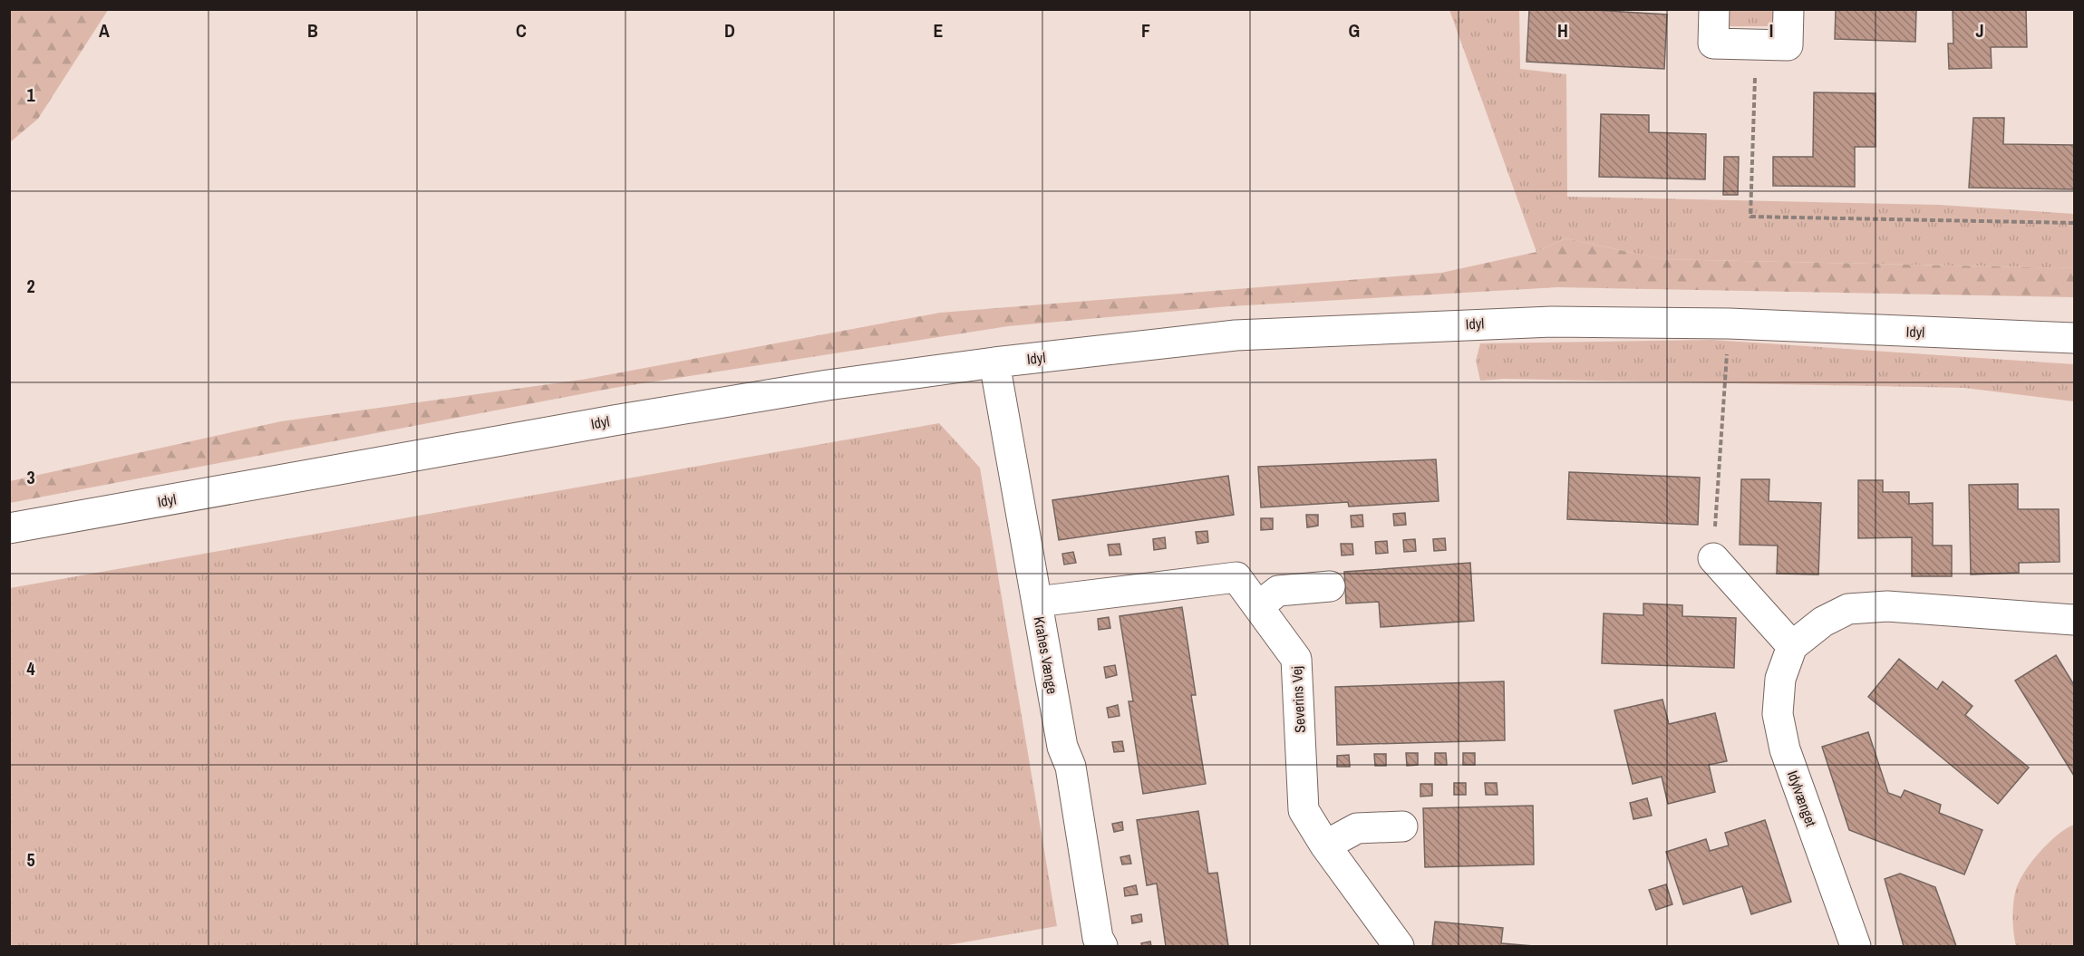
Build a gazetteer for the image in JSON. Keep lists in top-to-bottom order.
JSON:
{
  "streets": {
    "street": [
      "Idyl",
      "Krahes Vænge",
      "Severins Vej",
      "Idylvænget"
    ]
  },
  "crossings": [
    ["Idyl", "Krahes Vænge"],
    ["Krahes Vænge", "Severins Vej"]
  ],
  "grid": {
    "columns": [
      "A",
      "B",
      "C",
      "D",
      "E",
      "F",
      "G",
      "H",
      "I",
      "J"
    ],
    "rows": [
      "1",
      "2",
      "3",
      "4",
      "5"
    ]
  }
}
